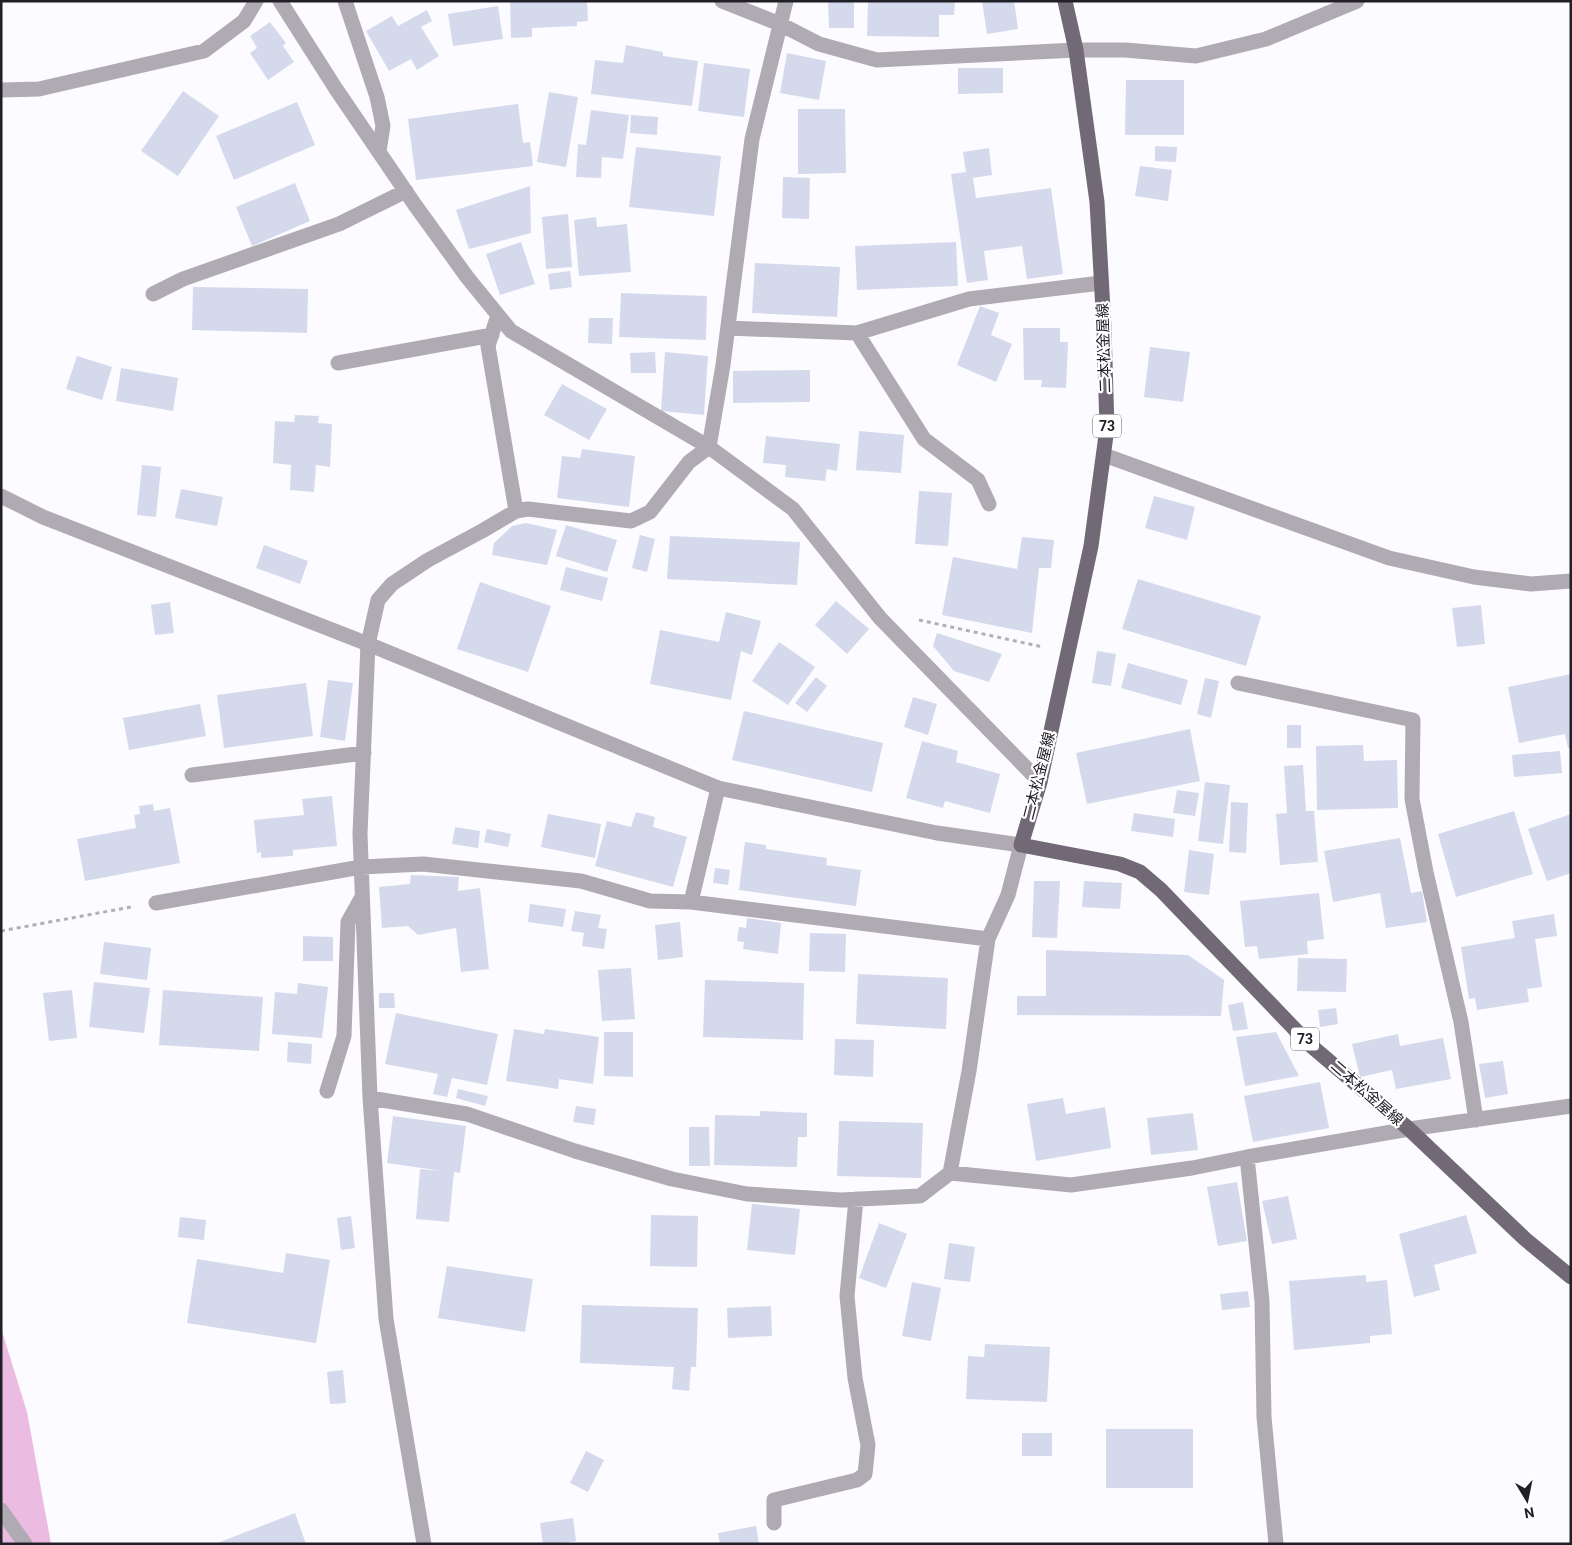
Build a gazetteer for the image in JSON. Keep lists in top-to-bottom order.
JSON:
{
  "streets": {
    "main road": ["二本松金屋線", "73"]
  },
  "north": "bottom"
}
